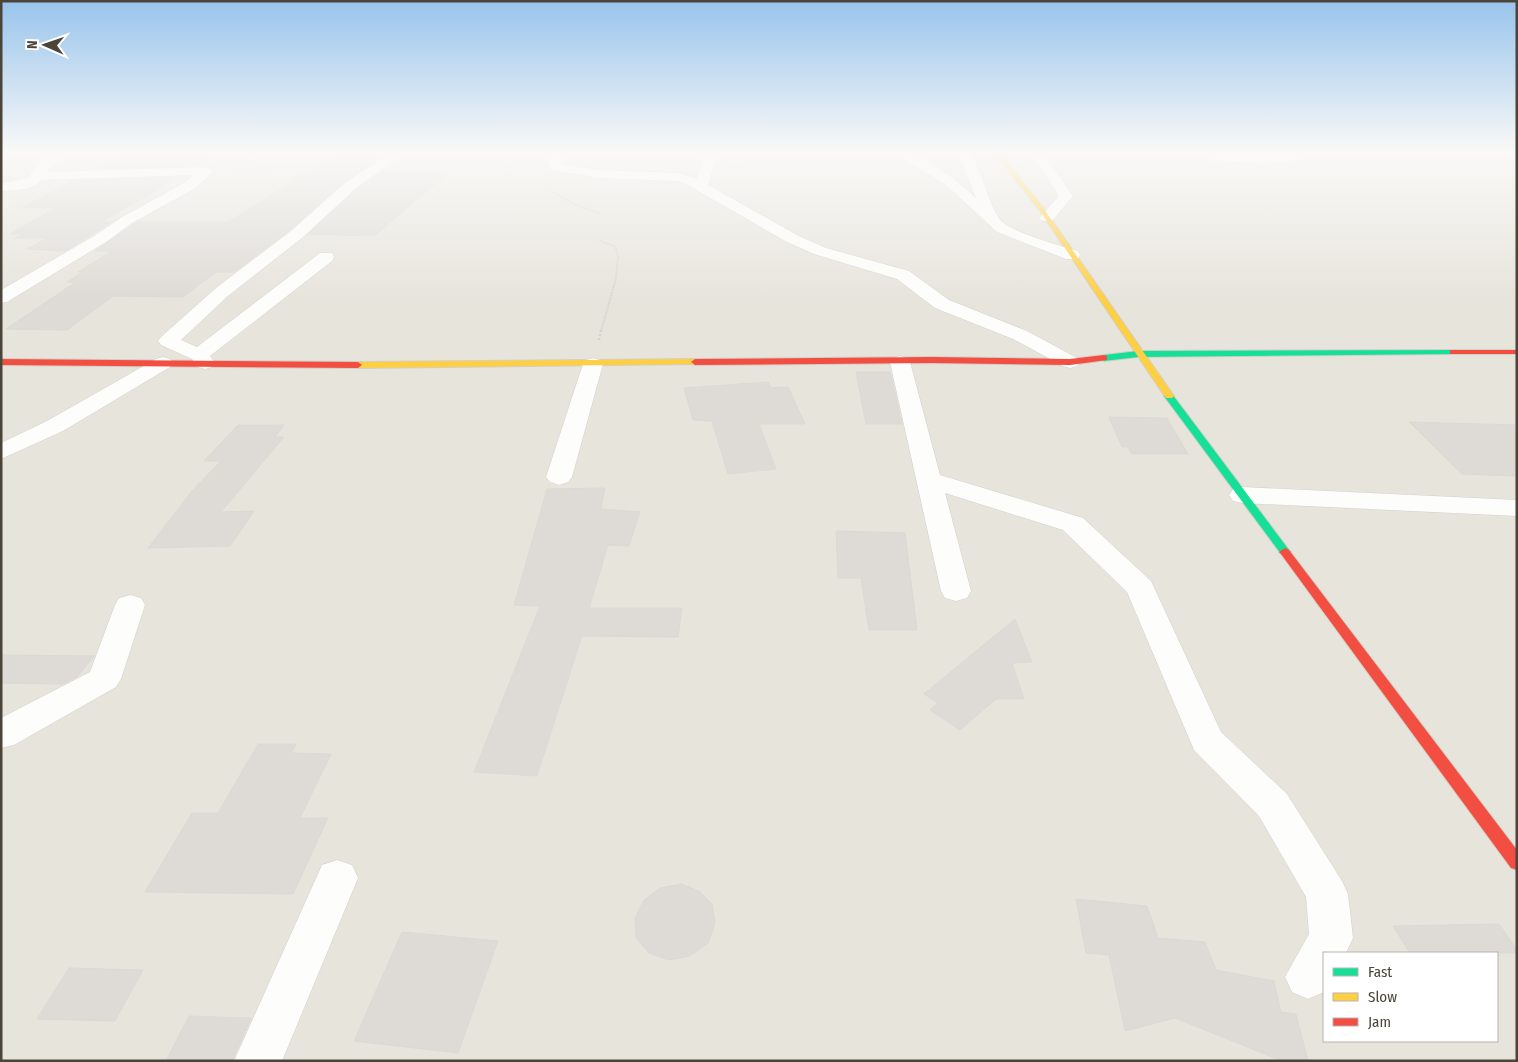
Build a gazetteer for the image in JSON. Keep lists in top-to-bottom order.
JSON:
{
  "legend": ["Fast", "Slow", "Jam"],
  "north": "left"
}
